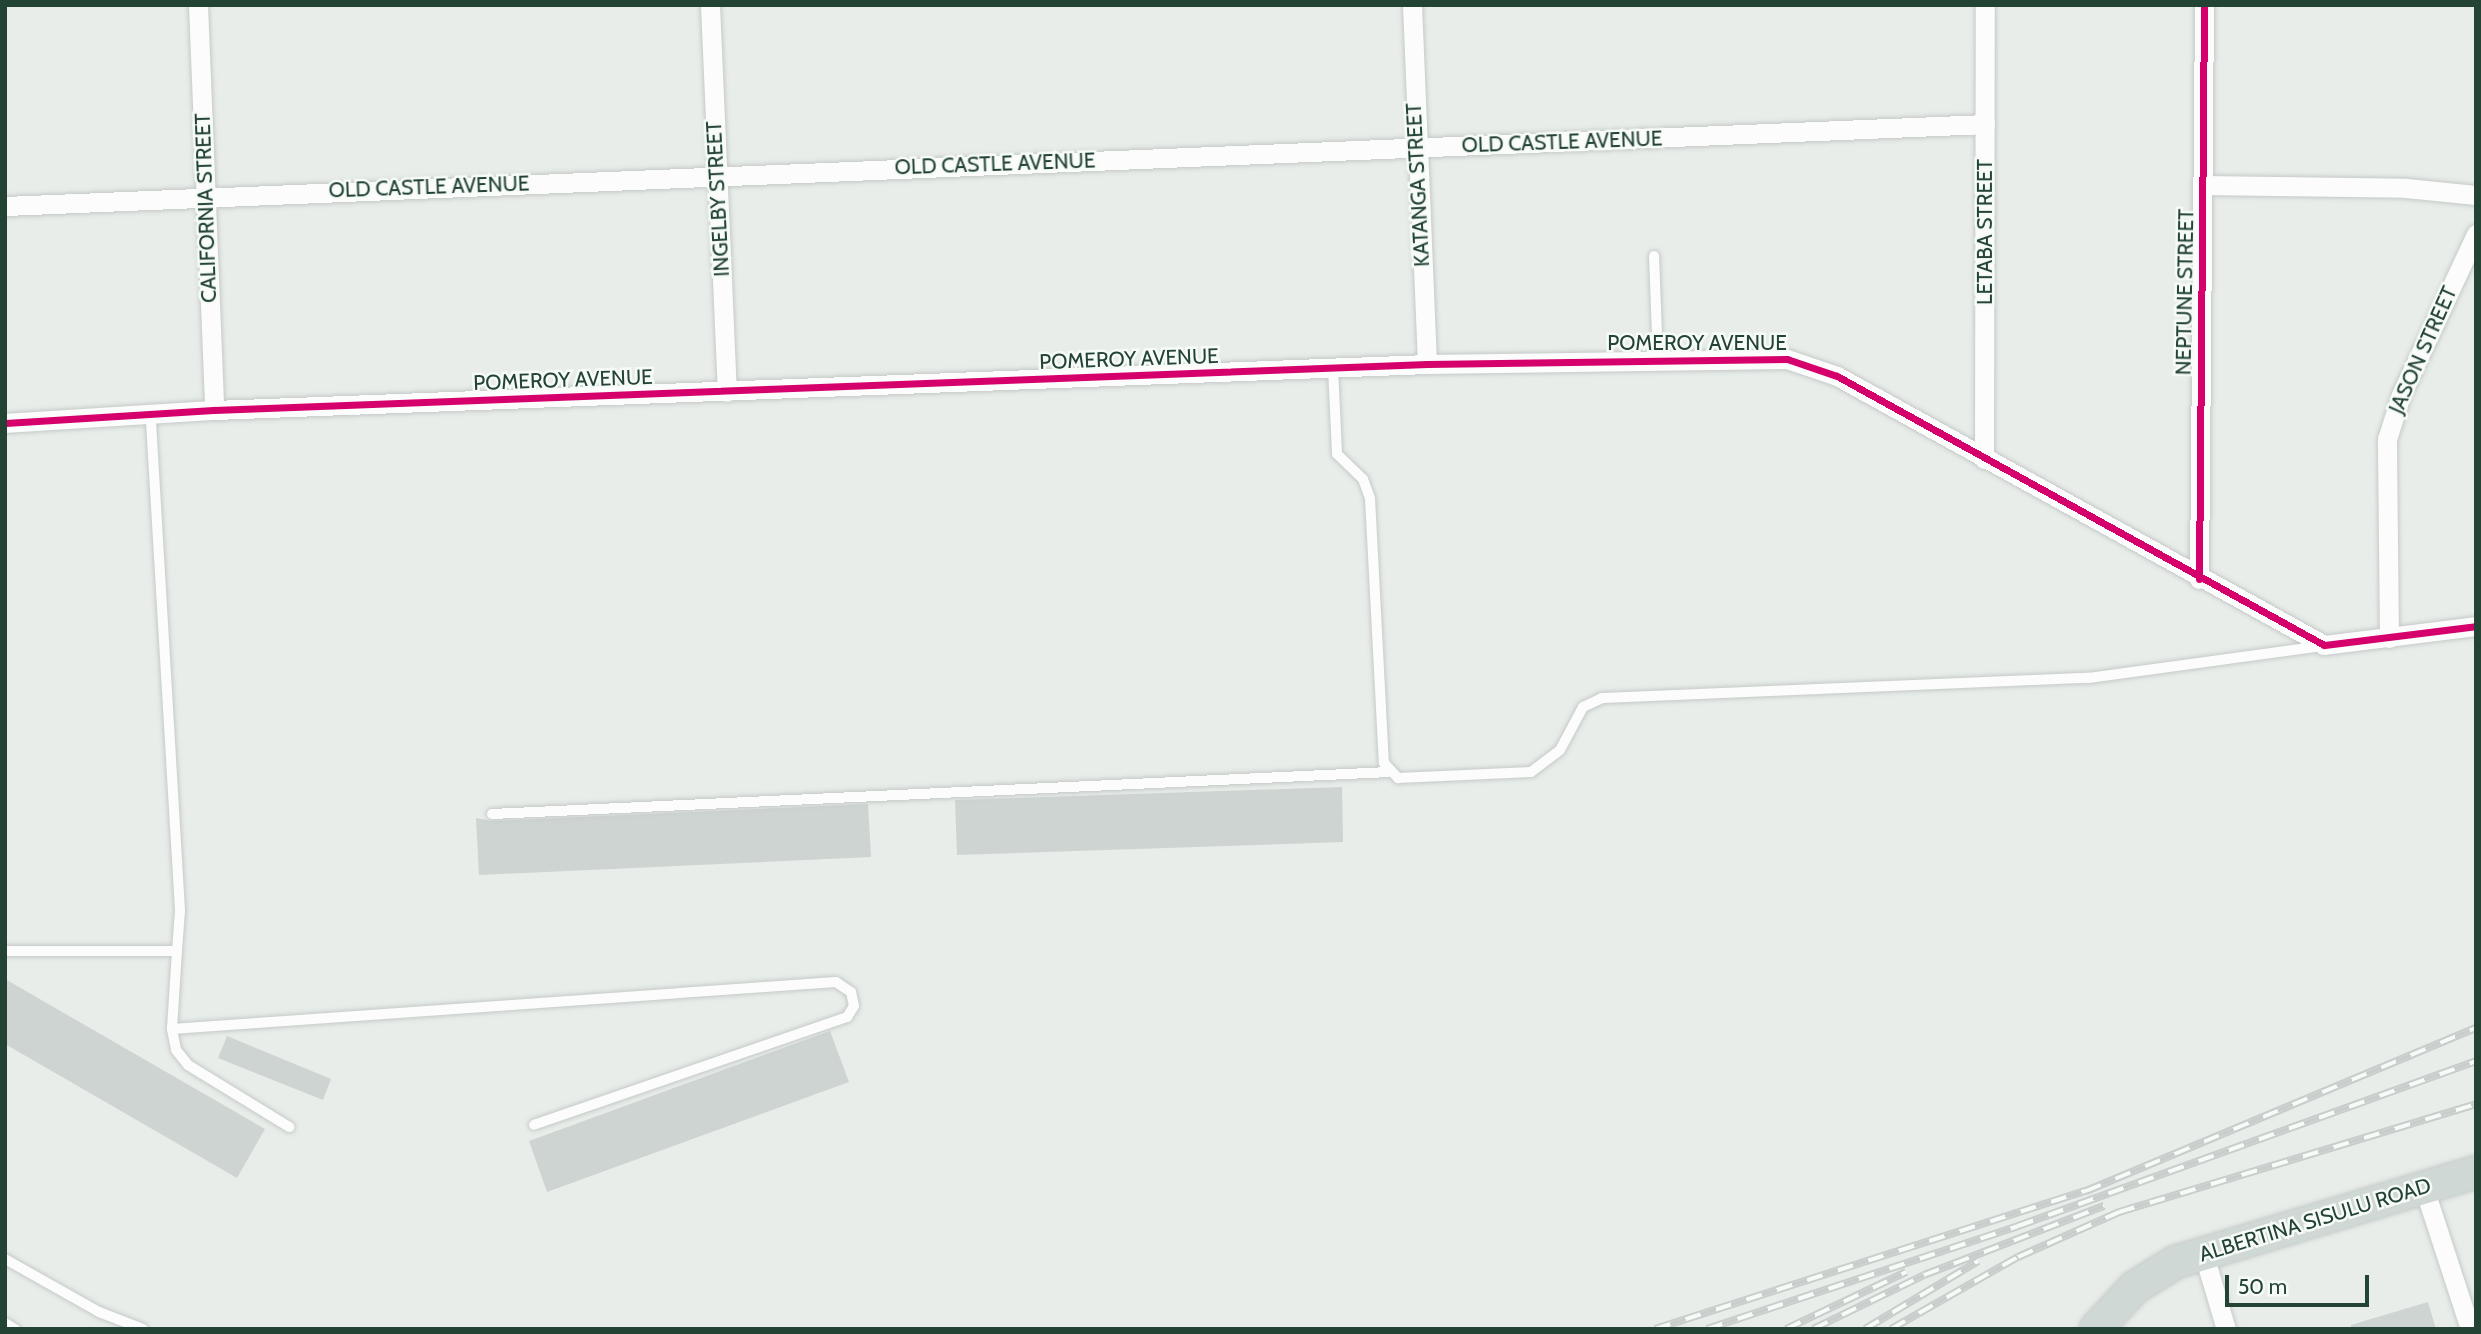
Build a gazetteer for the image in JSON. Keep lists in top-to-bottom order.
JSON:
{
  "streets": {
    "main road": ["ALBERTINA SISULU ROAD"],
    "street": [
      "OLD CASTLE AVENUE",
      "KATANGA STREET",
      "INGELBY STREET",
      "CALIFORNIA STREET",
      "LETABA STREET",
      "NEPTUNE STREET",
      "POMEROY AVENUE",
      "JASON STREET"
    ]
  },
  "crossings": [
    ["OLD CASTLE AVENUE", "KATANGA STREET"],
    ["OLD CASTLE AVENUE", "INGELBY STREET"],
    ["OLD CASTLE AVENUE", "CALIFORNIA STREET"],
    ["OLD CASTLE AVENUE", "LETABA STREET"],
    ["KATANGA STREET", "POMEROY AVENUE"],
    ["INGELBY STREET", "POMEROY AVENUE"],
    ["CALIFORNIA STREET", "POMEROY AVENUE"],
    ["LETABA STREET", "POMEROY AVENUE"],
    ["NEPTUNE STREET", "POMEROY AVENUE"]
  ],
  "scale_bar": "50 m"
}
